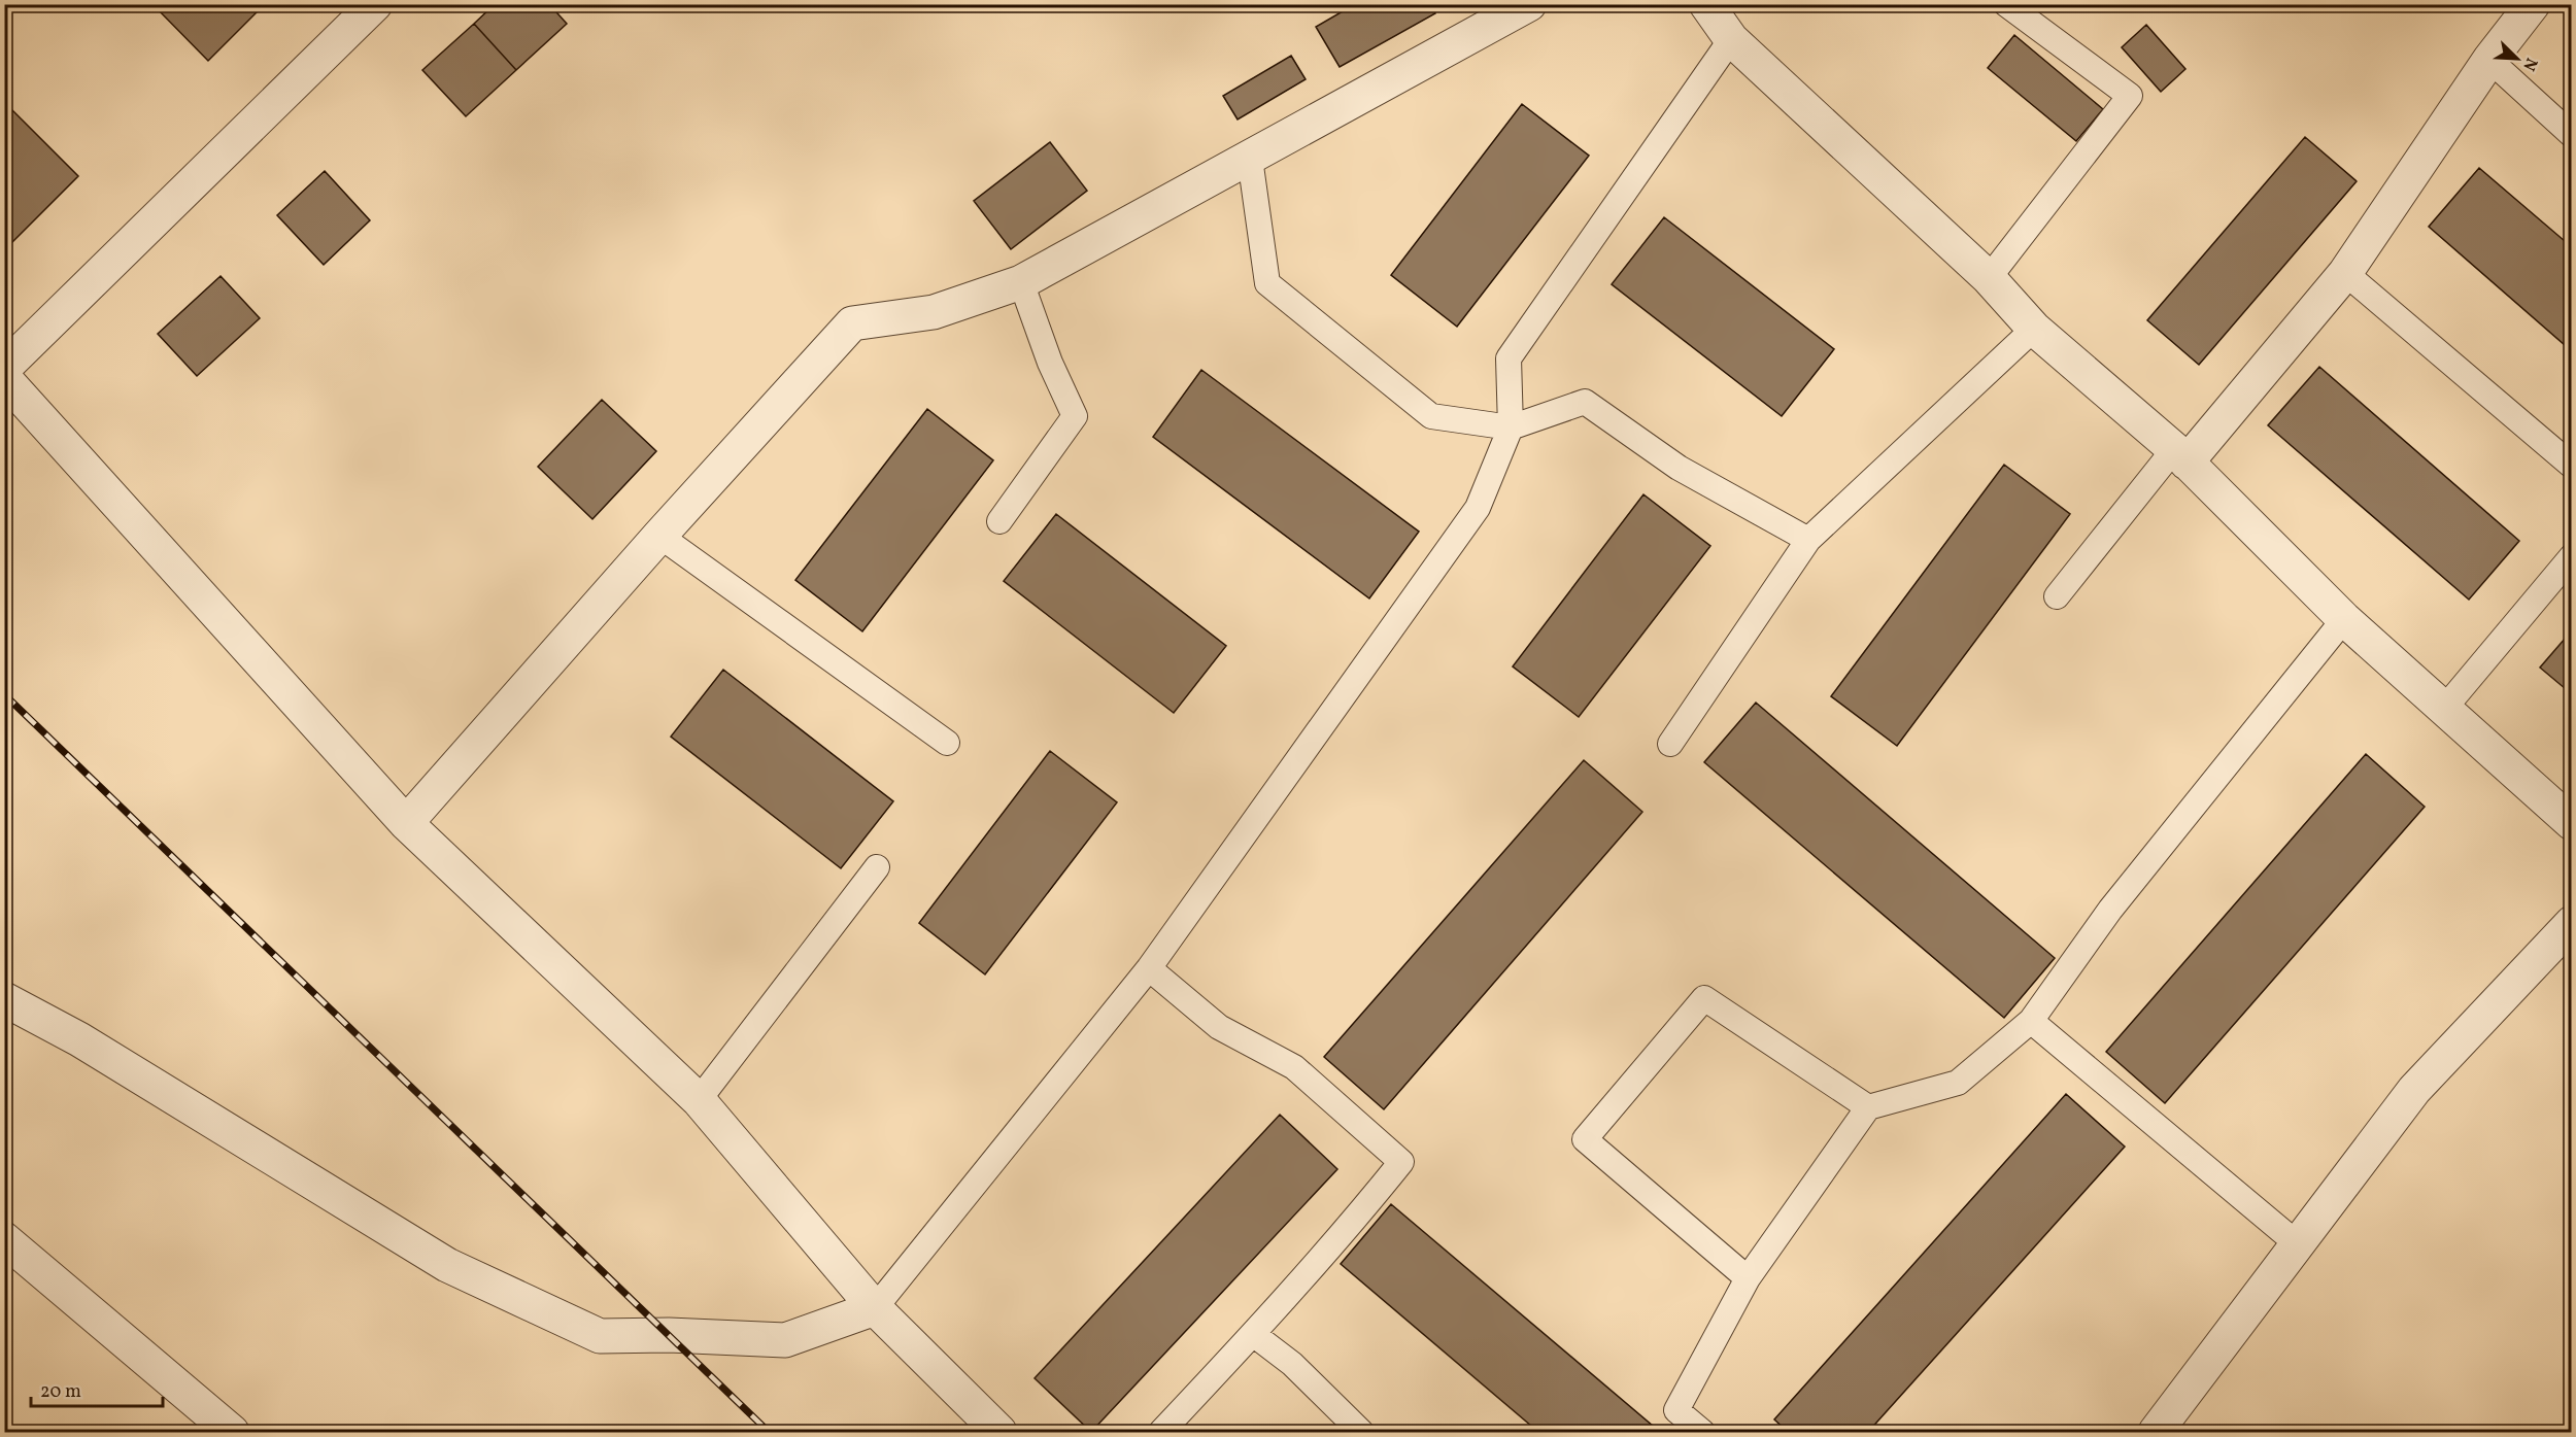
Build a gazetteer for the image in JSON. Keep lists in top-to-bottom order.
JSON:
{
  "scale_bar": "20 m",
  "north": "bottom right"
}
